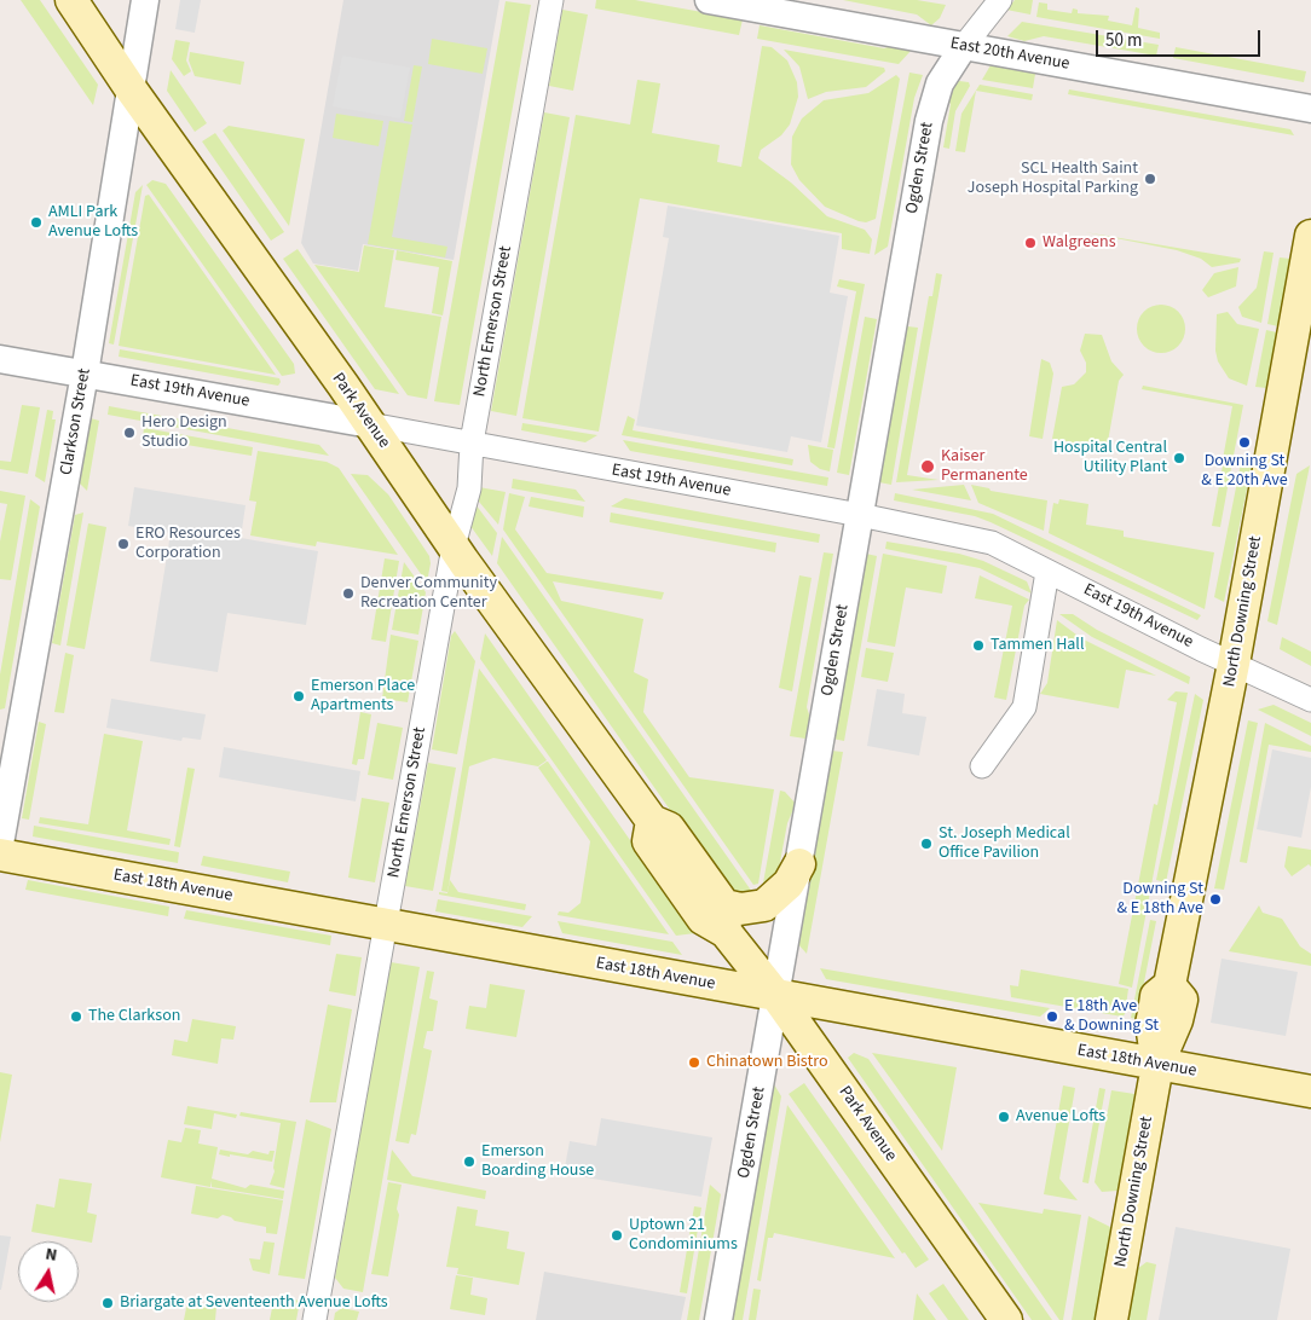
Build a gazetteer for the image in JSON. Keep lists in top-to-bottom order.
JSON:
{
  "streets": {
    "main road": ["Park Avenue", "North Downing Street", "East 18th Avenue"],
    "street": [
      "East 20th Avenue",
      "Ogden Street",
      "North Emerson Street",
      "East 19th Avenue",
      "Clarkson Street"
    ]
  },
  "crossings": [
    ["East 20th Avenue", "Ogden Street"],
    ["Ogden Street", "East 19th Avenue"],
    ["Ogden Street", "Park Avenue"],
    ["Ogden Street", "East 18th Avenue"],
    ["North Emerson Street", "East 19th Avenue"],
    ["North Emerson Street", "Park Avenue"],
    ["North Emerson Street", "East 18th Avenue"],
    ["East 19th Avenue", "Park Avenue"],
    ["East 19th Avenue", "Clarkson Street"],
    ["East 19th Avenue", "North Downing Street"],
    ["Park Avenue", "Clarkson Street"],
    ["Park Avenue", "East 18th Avenue"],
    ["North Downing Street", "East 18th Avenue"]
  ],
  "places": [
    "SCL Health Saint Joseph Hospital Parking",
    "AMLI Park Avenue Lofts",
    "Walgreens",
    "Hero Design Studio",
    "Downing St & E 20th Ave",
    "Hospital Central Utility Plant",
    "Kaiser Permanente",
    "ERO Resources Corporation",
    "Denver Community Recreation Center",
    "Tammen Hall",
    "Emerson Place Apartments",
    "St. Joseph Medical Office Pavilion",
    "Downing St & E 18th Ave",
    "The Clarkson",
    "E 18th Ave & Downing St",
    "Chinatown Bistro",
    "Avenue Lofts",
    "Emerson Boarding House",
    "Uptown 21 Condominiums",
    "Briargate at Seventeenth Avenue Lofts"
  ],
  "scale_bar": "50 m",
  "north": "top"
}
